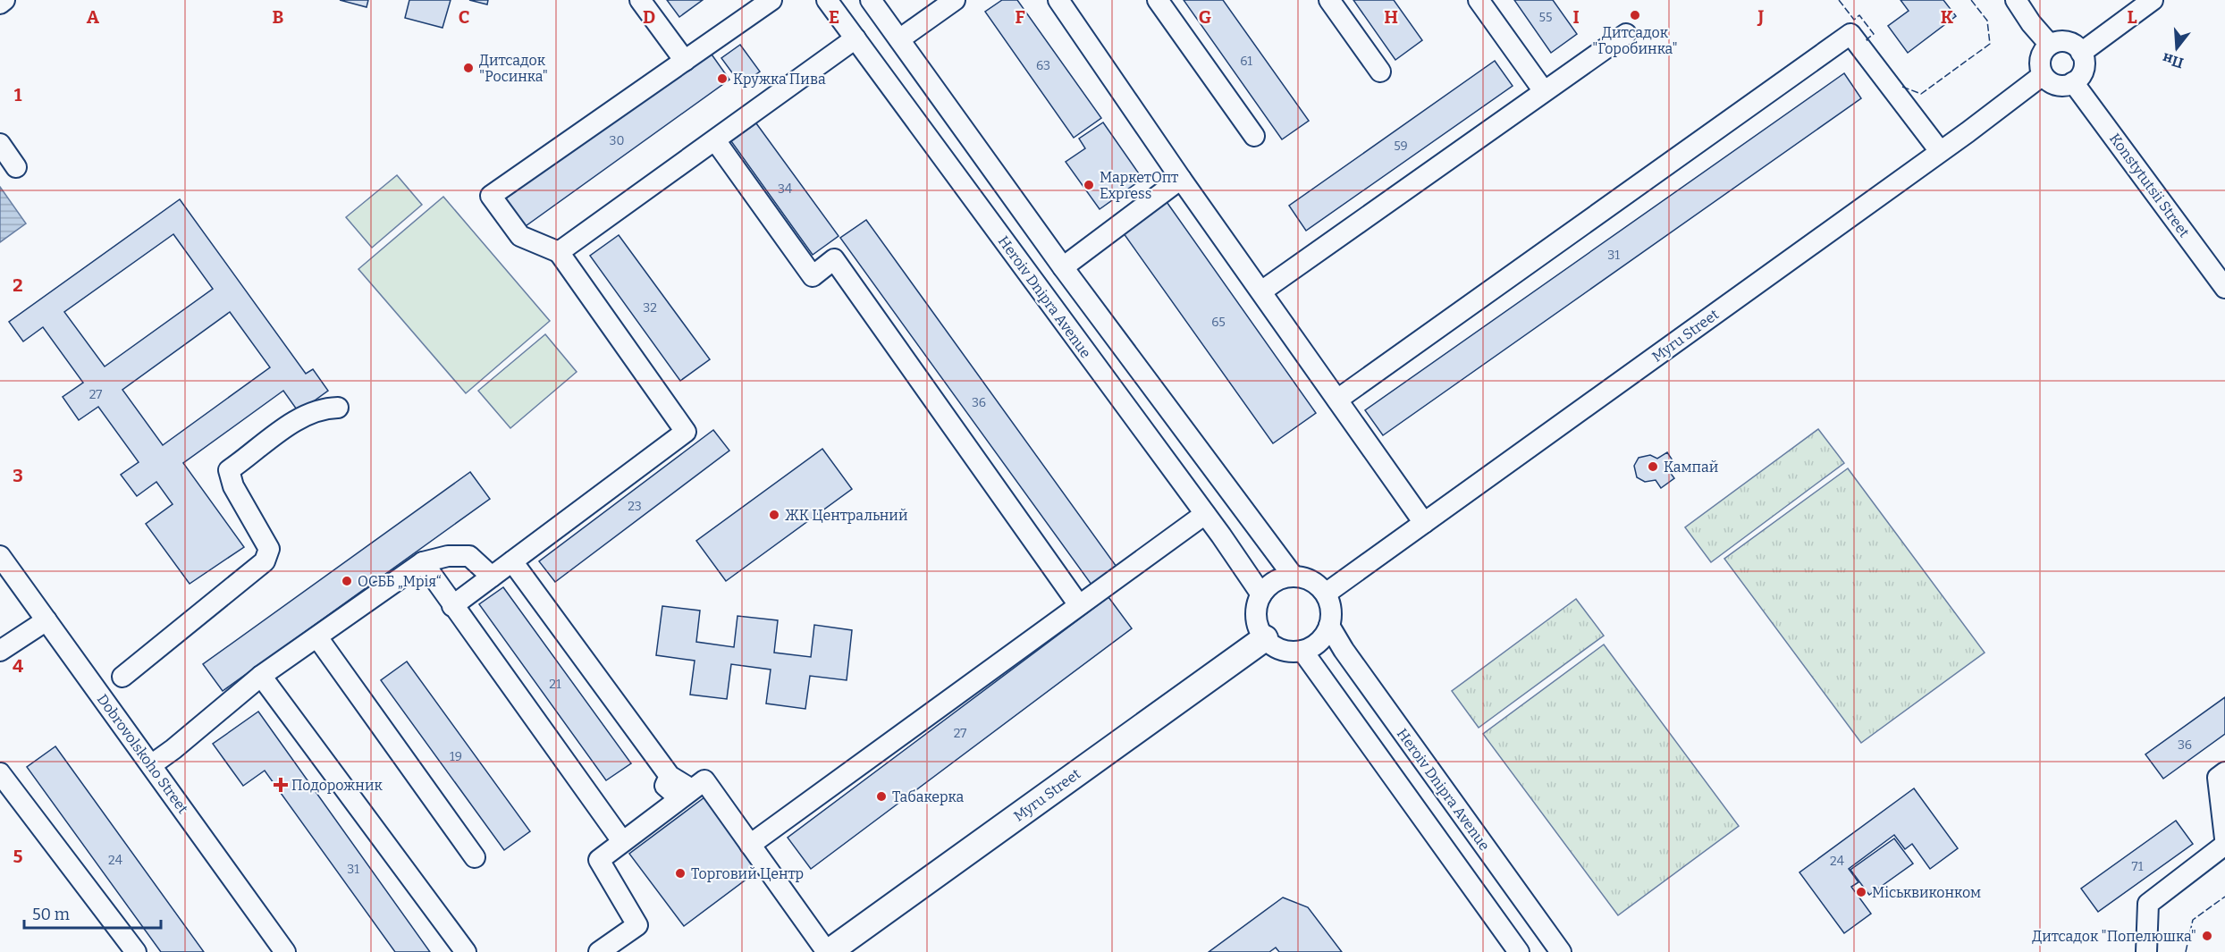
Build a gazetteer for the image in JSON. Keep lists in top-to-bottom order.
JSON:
{
  "streets": {
    "main road": ["Myru Street"],
    "street": ["Konstytutsii Street", "Heroiv Dnipra Avenue", "Dobrovolskoho Street"]
  },
  "crossings": [
    ["Konstytutsii Street", "Myru Street"],
    ["Heroiv Dnipra Avenue", "Myru Street"]
  ],
  "places": {
    "other": [
      "Дитсадок \"Горобинка\"",
      "Дитсадок \"Росинка\"",
      "Кружка Пива",
      "МаркетОпт Express",
      "Кампай",
      "ЖК Центральний",
      "ОСББ „Мрія“",
      "Табакерка",
      "Торговий Центр",
      "Міськвиконком",
      "Дитсадок \"Попелюшка\""
    ],
    "health": ["Подорожник"]
  },
  "house_numbers": [
    "55",
    "61",
    "63",
    "30",
    "59",
    "34",
    "31",
    "32",
    "65",
    "27",
    "36",
    "23",
    "21",
    "27",
    "36",
    "19",
    "24",
    "24",
    "71",
    "31"
  ],
  "scale_bar": "50 m",
  "north": "bottom",
  "grid": {
    "columns": [
      "A",
      "B",
      "C",
      "D",
      "E",
      "F",
      "G",
      "H",
      "I",
      "J",
      "K",
      "L"
    ],
    "rows": [
      "1",
      "2",
      "3",
      "4",
      "5"
    ]
  }
}
